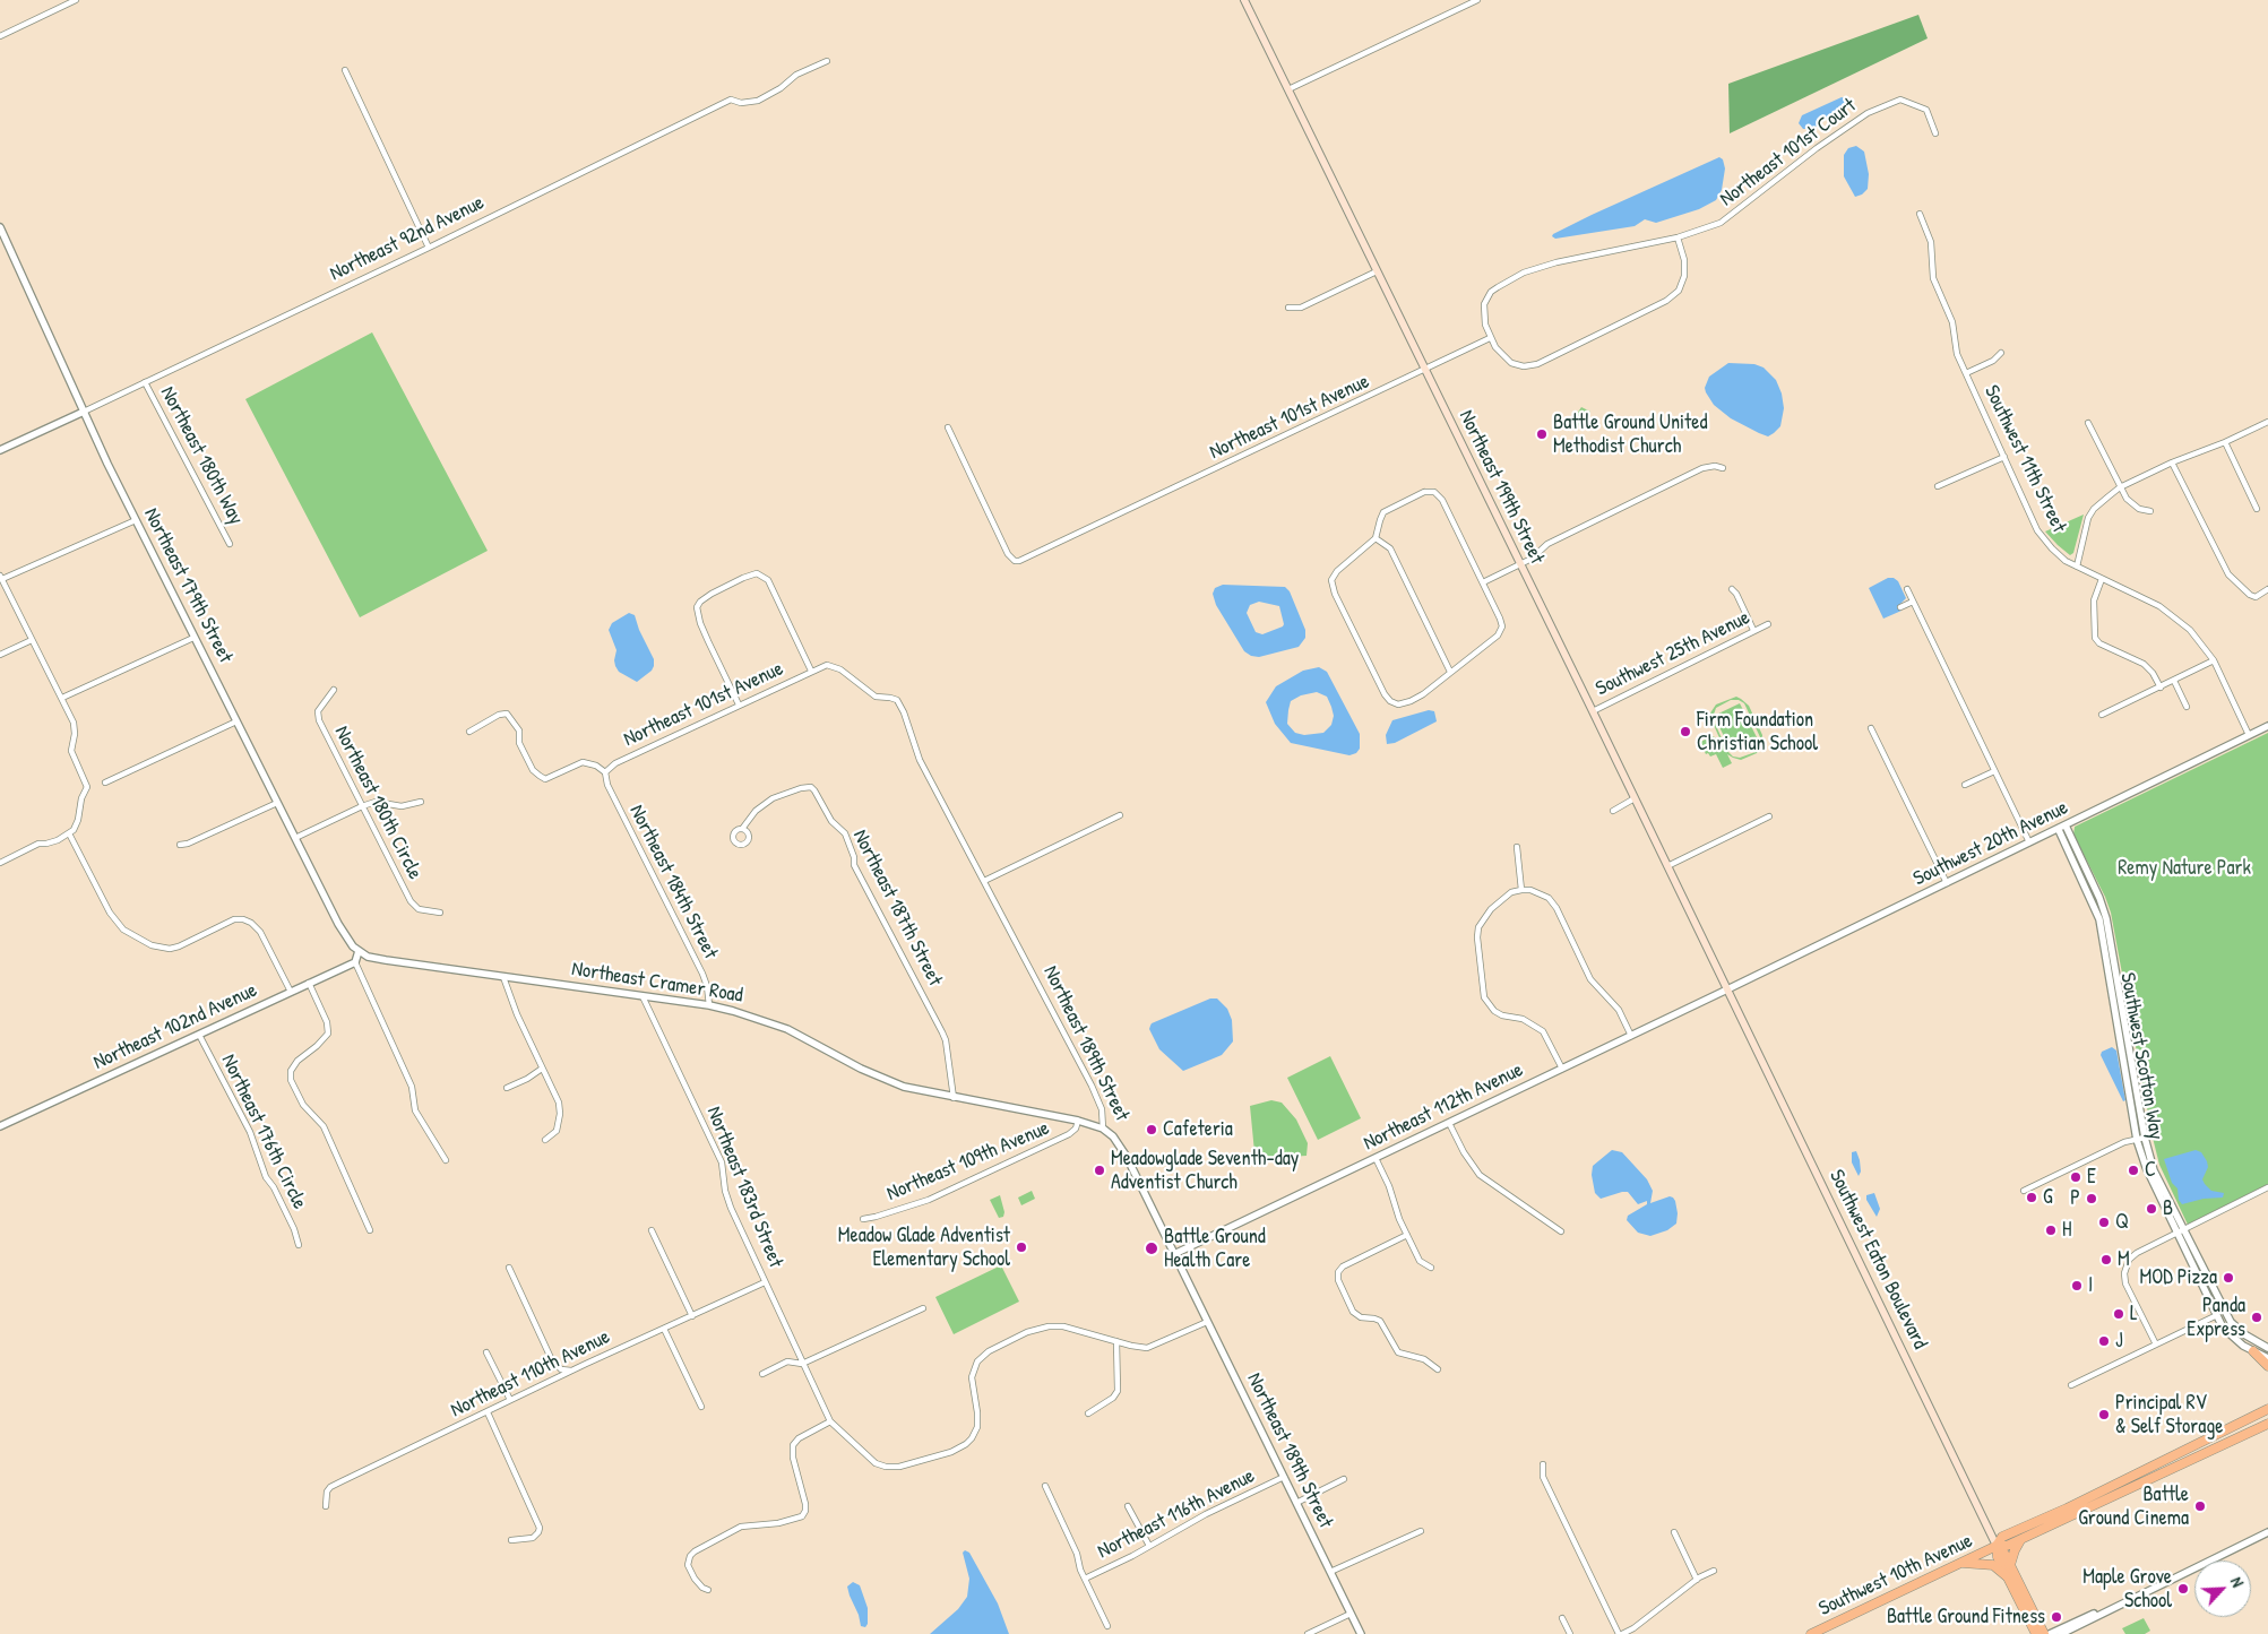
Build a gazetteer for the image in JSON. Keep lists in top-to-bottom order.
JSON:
{
  "streets": {
    "main road": ["Northeast 199th Street", "Southwest Eaton Boulevard", "Southwest 10th Avenue"],
    "street": [
      "Northeast 101st Court",
      "Northeast 92nd Avenue",
      "Northeast 101st Avenue",
      "Northeast 180th Way",
      "Southwest 11th Street",
      "Northeast 179th Street",
      "Southwest 25th Avenue",
      "Northeast 180th Circle",
      "Southwest 20th Avenue",
      "Northeast 184th Street",
      "Northeast 187th Street",
      "Northeast Cramer Road",
      "Northeast 102nd Avenue",
      "Northeast 189th Street",
      "Southwest Scotton Way",
      "Northeast 112th Avenue",
      "Northeast 176th Circle",
      "Northeast 109th Avenue",
      "Northeast 183rd Street",
      "Northeast 110th Avenue",
      "Northeast 116th Avenue"
    ]
  },
  "crossings": [
    ["Northeast 92nd Avenue", "Northeast 180th Way"],
    ["Northeast 92nd Avenue", "Northeast 179th Street"],
    ["Northeast 101st Avenue", "Northeast 199th Street"],
    ["Northeast 101st Avenue", "Northeast 184th Street"],
    ["Northeast 101st Avenue", "Northeast 189th Street"],
    ["Southwest 11th Street", "Southwest 20th Avenue"],
    ["Northeast 199th Street", "Southwest 25th Avenue"],
    ["Northeast 199th Street", "Southwest 20th Avenue"],
    ["Northeast 199th Street", "Northeast 112th Avenue"],
    ["Northeast 199th Street", "Southwest Eaton Boulevard"],
    ["Northeast 179th Street", "Northeast Cramer Road"],
    ["Southwest 20th Avenue", "Southwest Scotton Way"],
    ["Southwest 20th Avenue", "Northeast 112th Avenue"],
    ["Southwest 20th Avenue", "Southwest Eaton Boulevard"],
    ["Northeast 184th Street", "Northeast Cramer Road"],
    ["Northeast 187th Street", "Northeast Cramer Road"],
    ["Northeast Cramer Road", "Northeast 189th Street"],
    ["Northeast Cramer Road", "Northeast 109th Avenue"],
    ["Northeast Cramer Road", "Northeast 183rd Street"],
    ["Northeast 102nd Avenue", "Northeast 176th Circle"],
    ["Northeast 189th Street", "Northeast 112th Avenue"],
    ["Northeast 189th Street", "Northeast 116th Avenue"],
    ["Northeast 112th Avenue", "Southwest Eaton Boulevard"],
    ["Northeast 183rd Street", "Northeast 110th Avenue"],
    ["Southwest Eaton Boulevard", "Southwest 10th Avenue"]
  ],
  "parks": ["Remy Nature Park"],
  "places": [
    "Battle Ground United Methodist Church",
    "Firm Foundation Christian School",
    "Cafeteria",
    "Meadowglade Seventh-day Adventist Church",
    "C",
    "E",
    "G",
    "P",
    "B",
    "Q",
    "H",
    "Meadow Glade Adventist Elementary School",
    "Battle Ground Health Care",
    "M",
    "MOD Pizza",
    "I",
    "L",
    "Panda Express",
    "J",
    "Principal RV & Self Storage",
    "Battle Ground Cinema",
    "Maple Grove School",
    "Battle Ground Fitness"
  ],
  "north": "top right"
}
